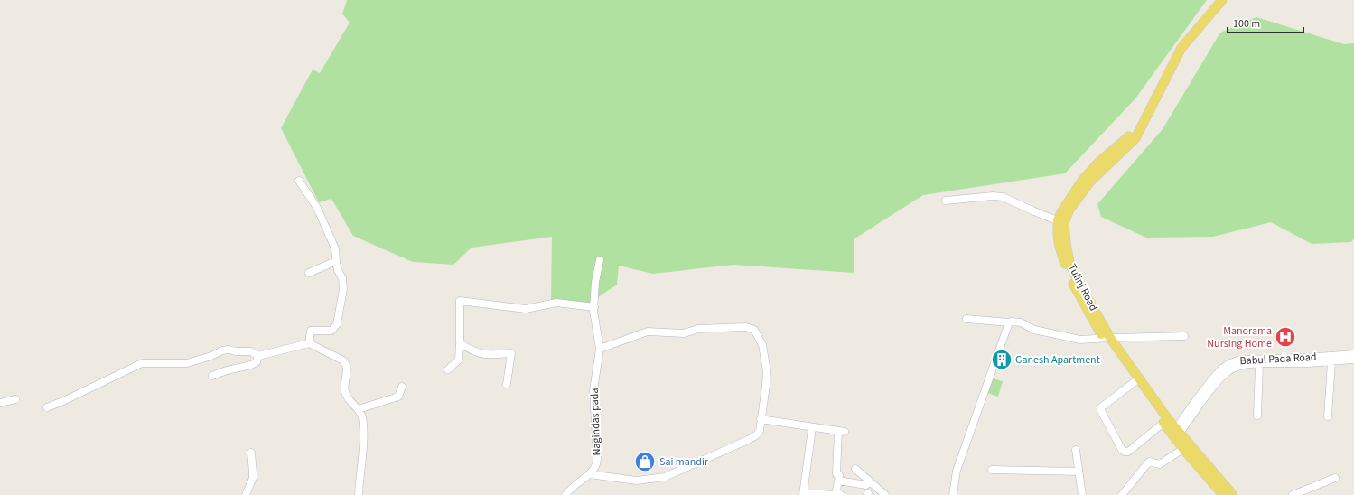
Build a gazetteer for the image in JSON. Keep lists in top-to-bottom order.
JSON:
{
  "streets": {
    "main road": ["Tulinj Road"],
    "street": ["Babul Pada Road", "Nagindas pada"]
  },
  "crossings": [
    ["Tulinj Road", "Babul Pada Road"]
  ],
  "places": {
    "hospital": ["Manorama Nursing Home"],
    "building": ["Ganesh Apartment"],
    "shop": ["Sai mandir"]
  },
  "scale_bar": "100 m"
}
